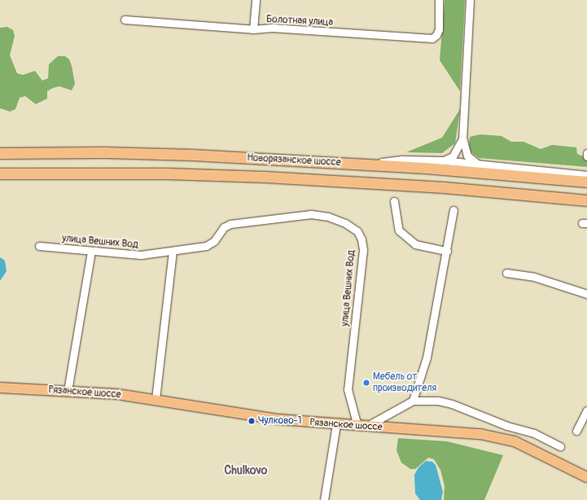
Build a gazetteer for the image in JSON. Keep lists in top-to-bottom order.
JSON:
{
  "streets": {
    "highway": ["Новорязанское шоссе"],
    "main road": ["Рязанское шоссе"],
    "street": ["Болотная улица", "улица Вешних Вод"]
  },
  "crossings": [
    ["улица Вешних Вод", "Рязанское шоссе"]
  ],
  "districts": ["Chulkovo"],
  "places": ["Мебель от производителя", "Чулково-1"]
}
